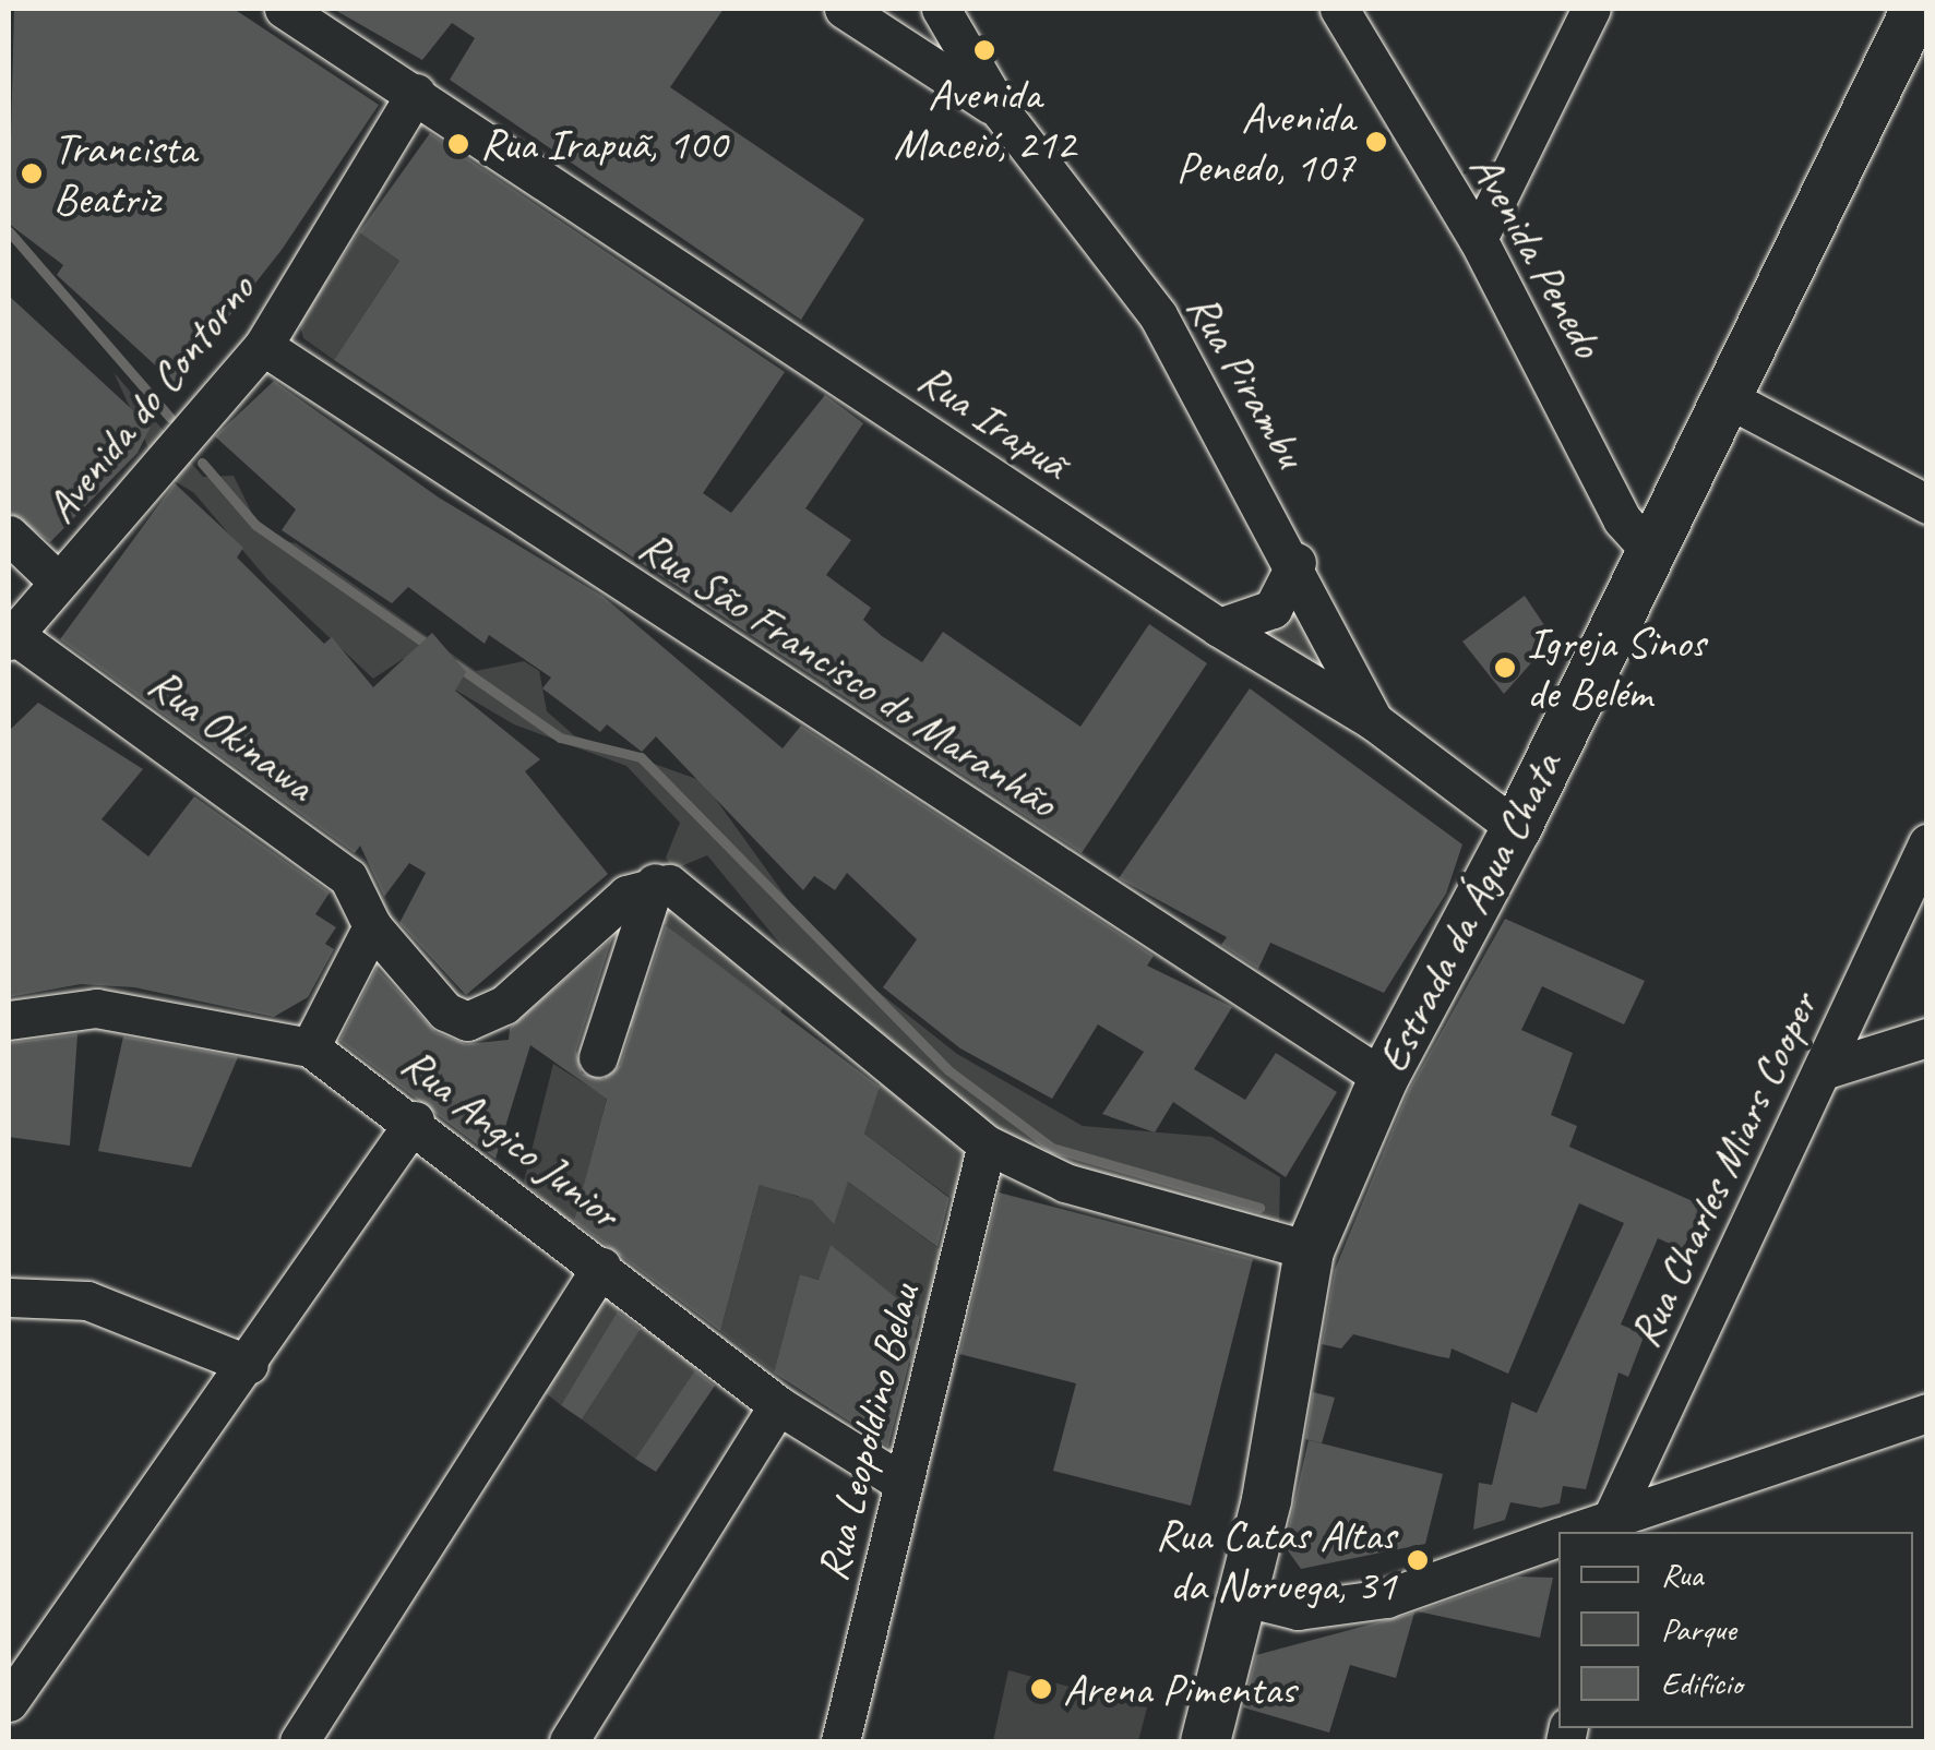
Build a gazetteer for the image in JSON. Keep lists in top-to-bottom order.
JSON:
{
  "streets": {
    "street": [
      "Avenida Penedo",
      "Rua Pirambu",
      "Avenida do Contorno",
      "Rua Irapuã",
      "Rua São Francisco do Maranhão",
      "Rua Okinawa",
      "Estrada da Água Chata",
      "Rua Angico Junior",
      "Rua Charles Miars Cooper",
      "Rua Leopoldino Belau"
    ]
  },
  "crossings": [
    ["Avenida Penedo", "Estrada da Água Chata"],
    ["Rua Pirambu", "Rua Irapuã"],
    ["Avenida do Contorno", "Rua Irapuã"],
    ["Avenida do Contorno", "Rua São Francisco do Maranhão"],
    ["Avenida do Contorno", "Rua Okinawa"],
    ["Rua Irapuã", "Estrada da Água Chata"],
    ["Rua São Francisco do Maranhão", "Estrada da Água Chata"],
    ["Rua Angico Junior", "Rua Leopoldino Belau"]
  ],
  "places": [
    "Avenida Maceió, 212",
    "Avenida Penedo, 107",
    "Rua Irapuã, 100",
    "Trancista Beatriz",
    "Igreja Sinos de Belém",
    "Rua Catas Altas da Noruega, 31",
    "Arena Pimentas"
  ],
  "legend": ["Rua", "Parque", "Edifício"]
}
